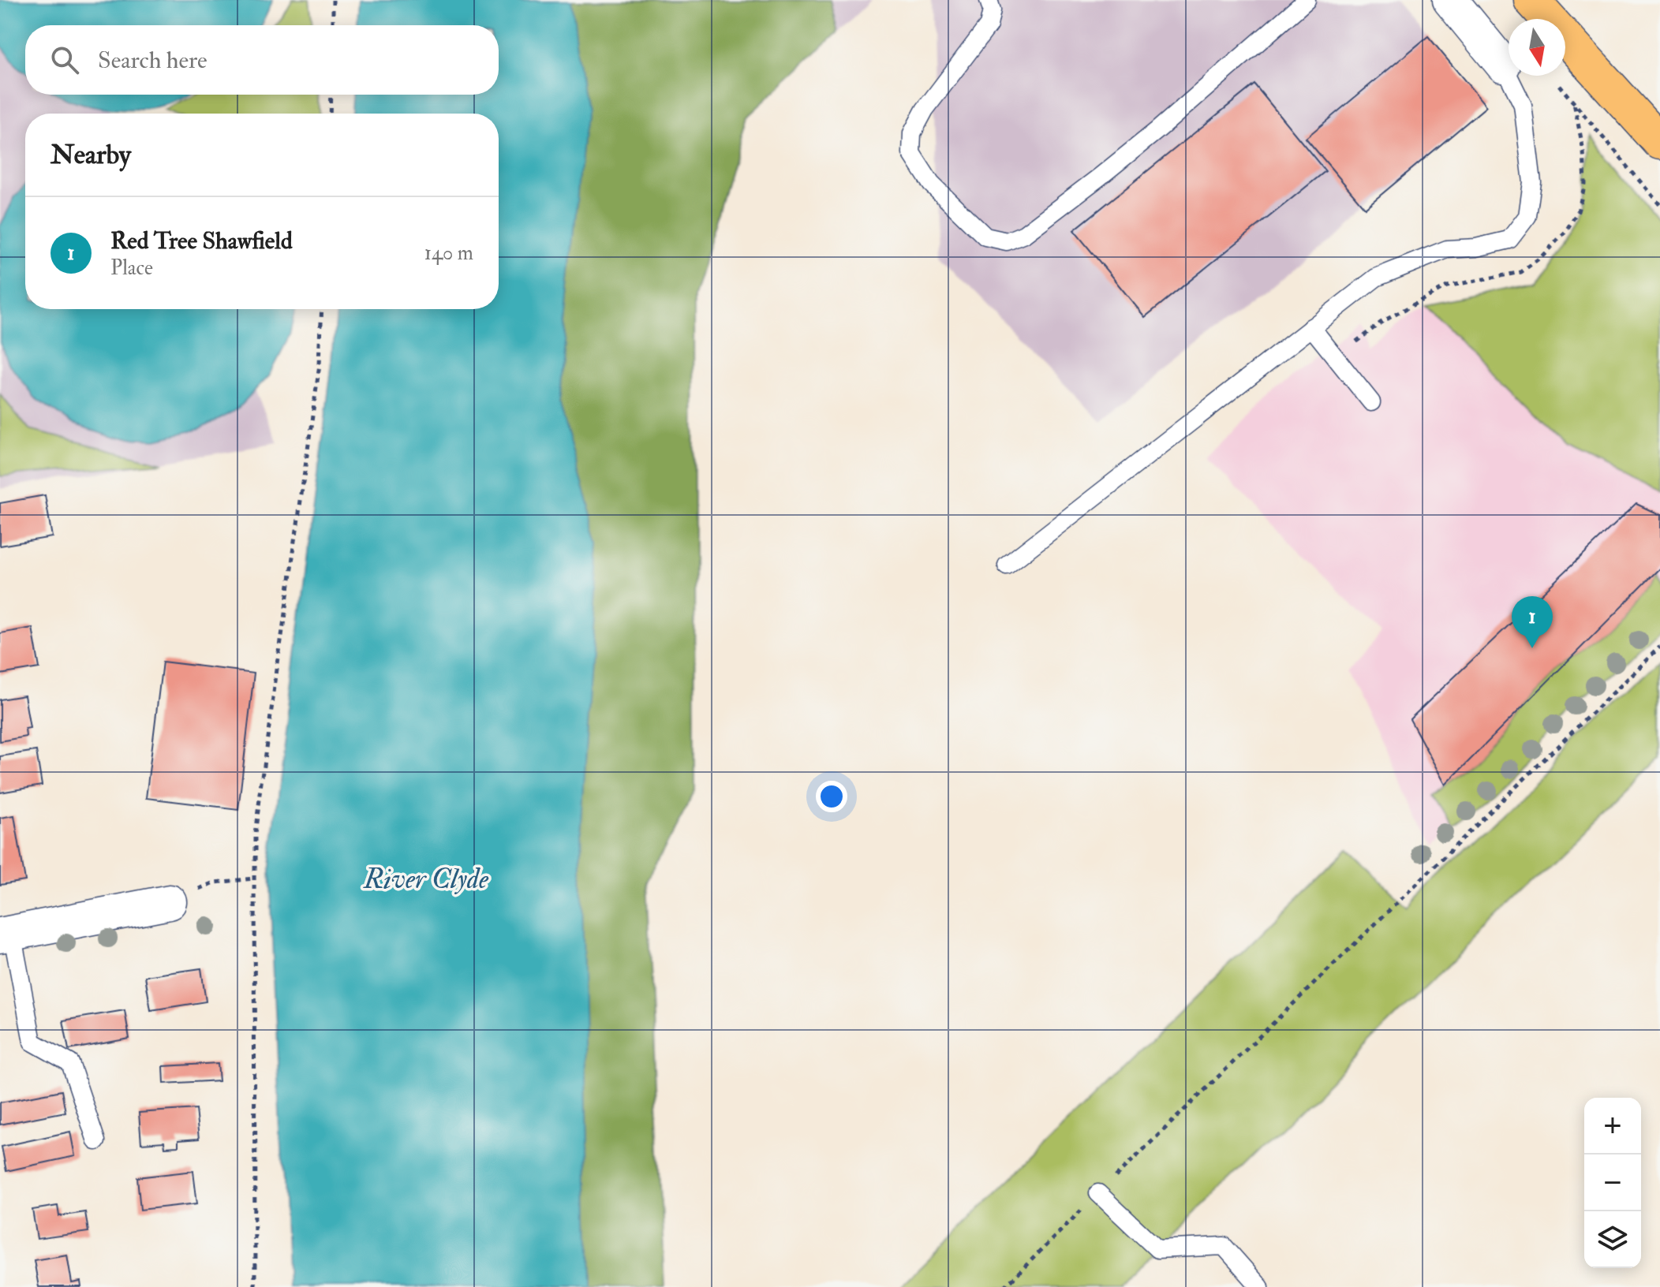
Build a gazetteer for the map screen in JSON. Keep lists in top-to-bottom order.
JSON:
{
  "water": ["River Clyde"],
  "north": "bottom",
  "page": {
    "search": "Search here",
    "heading": "Nearby",
    "list": [
      {
        "mark": "1",
        "name": "Red Tree Shawfield",
        "note": "Place",
        "value": "140 m"
      }
    ],
    "pins": "1",
    "map_buttons": ["+", "−"]
  }
}
